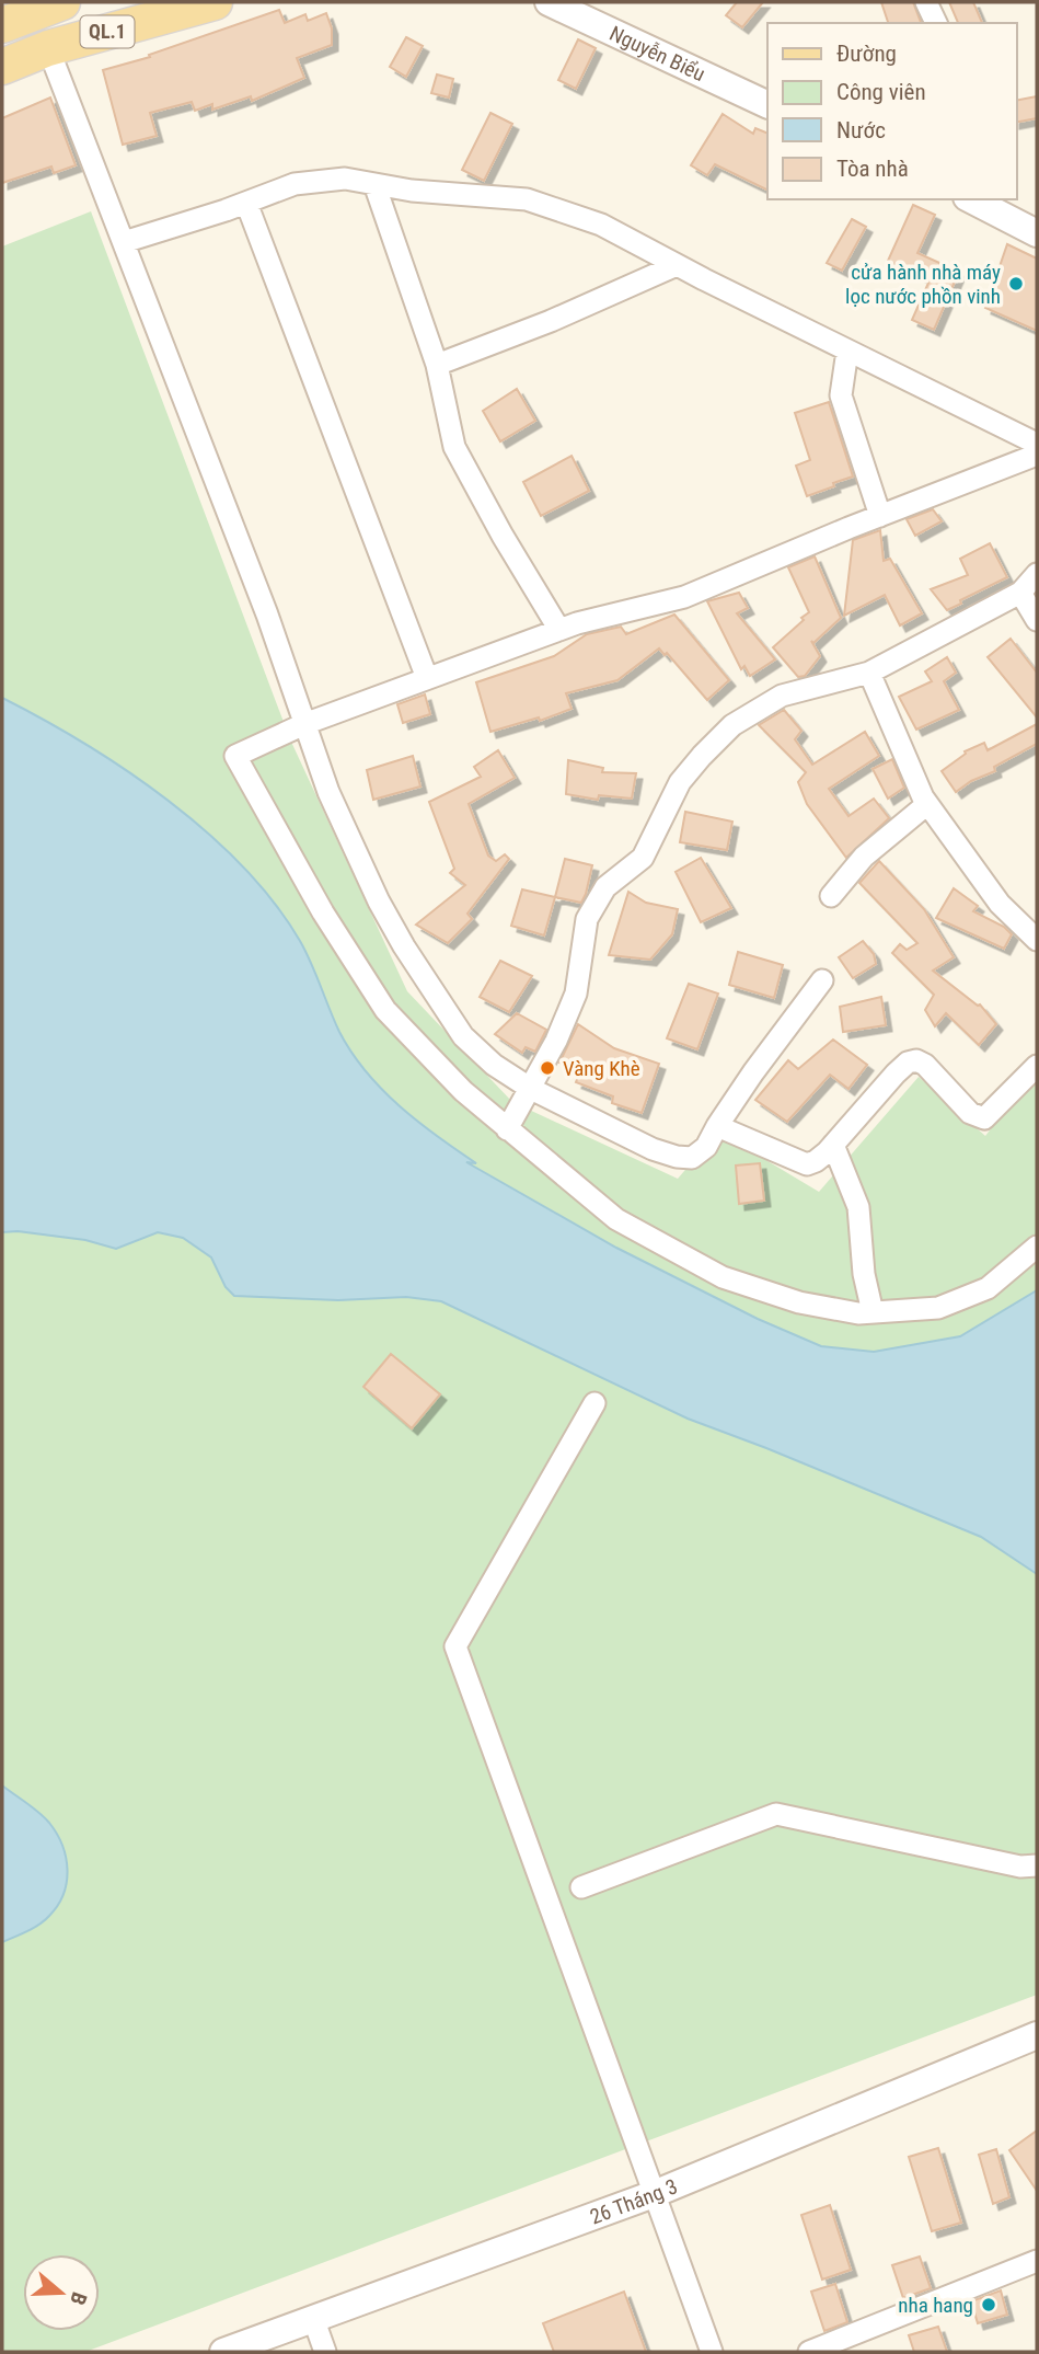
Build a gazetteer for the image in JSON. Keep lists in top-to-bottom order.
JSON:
{
  "streets": {
    "main road": ["QL.1"],
    "street": ["Nguyễn Biểu", "26 Tháng 3"]
  },
  "places": ["cửa hành nhà máy lọc nước phồn vinh", "Vàng Khè", "nha hang"],
  "legend": [
    "Đường",
    "Công viên",
    "Nước",
    "Tòa nhà"
  ],
  "north": "right"
}
